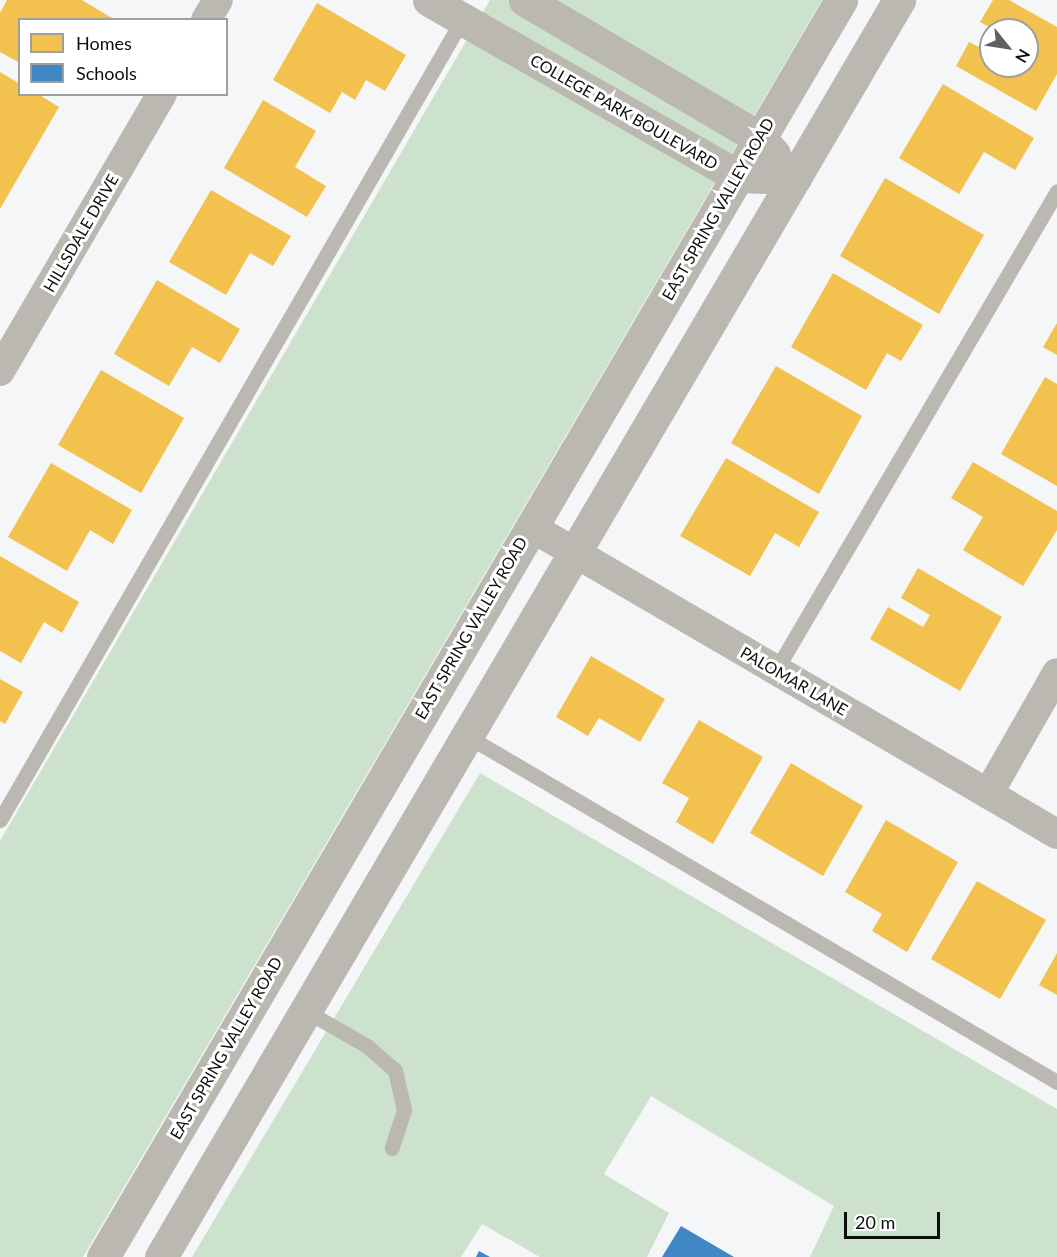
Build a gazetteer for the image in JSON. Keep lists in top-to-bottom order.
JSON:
{
  "streets": {
    "street": [
      "COLLEGE PARK BOULEVARD",
      "EAST SPRING VALLEY ROAD",
      "HILLSDALE DRIVE",
      "PALOMAR LANE"
    ]
  },
  "crossings": [
    ["COLLEGE PARK BOULEVARD", "EAST SPRING VALLEY ROAD"],
    ["EAST SPRING VALLEY ROAD", "PALOMAR LANE"]
  ],
  "legend": ["Homes", "Schools"],
  "scale_bar": "20 m",
  "north": "bottom right"
}
